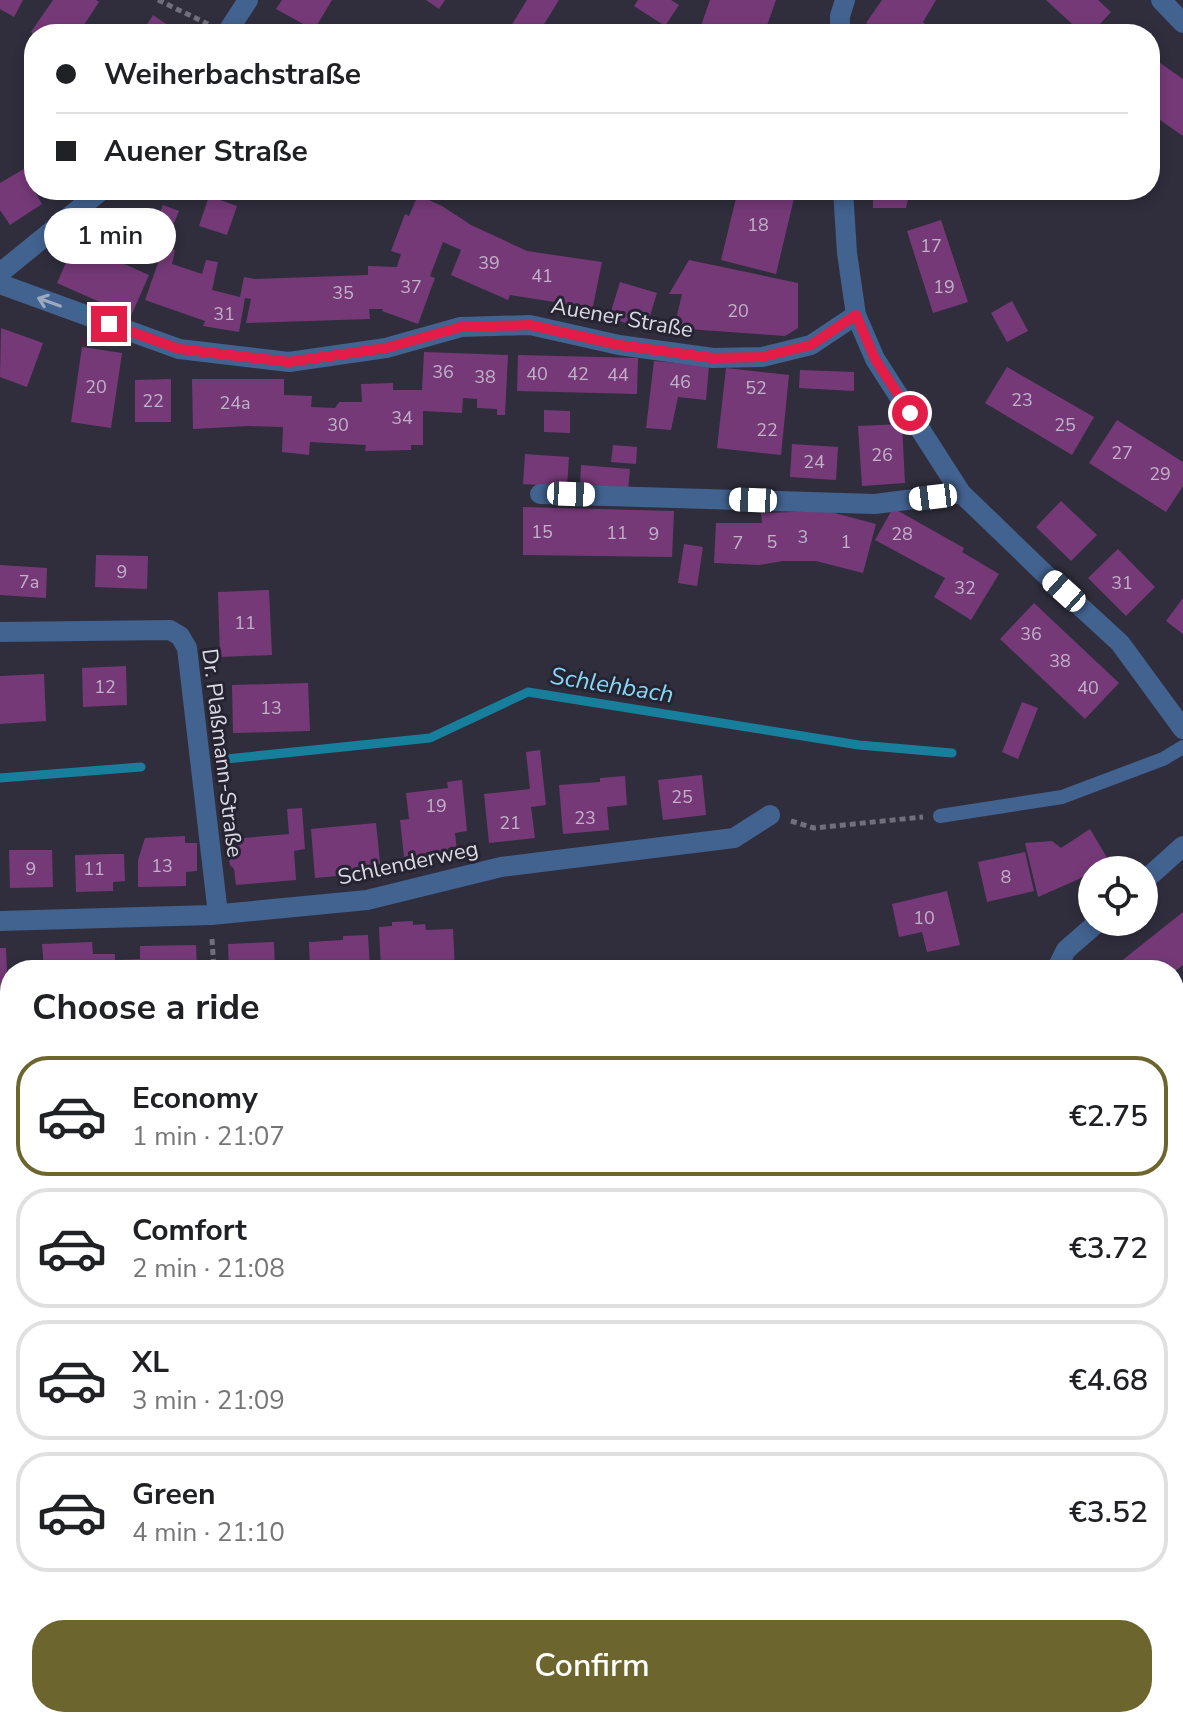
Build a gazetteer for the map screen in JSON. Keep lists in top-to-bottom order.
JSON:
{
  "streets": {
    "street": ["Auener Straße", "Dr. Plaßmann-Straße", "Schlenderweg"]
  },
  "crossings": [
    ["Dr. Plaßmann-Straße", "Schlenderweg"]
  ],
  "water": ["Schlehbach"],
  "house_numbers": [
    "18",
    "17",
    "39",
    "41",
    "37",
    "19",
    "35",
    "20",
    "31",
    "36",
    "40",
    "42",
    "44",
    "38",
    "46",
    "20",
    "52",
    "23",
    "22",
    "24a",
    "34",
    "30",
    "25",
    "22",
    "27",
    "26",
    "24",
    "29",
    "15",
    "11",
    "9",
    "28",
    "3",
    "5",
    "1",
    "7",
    "9",
    "7a",
    "31",
    "32",
    "11",
    "36",
    "38",
    "12",
    "40",
    "13",
    "25",
    "19",
    "23",
    "21",
    "13",
    "9",
    "11",
    "8",
    "10"
  ],
  "page": {
    "banner": ["Weiherbachstraße", "Auener Straße"],
    "bubble": "1 min",
    "heading": "Choose a ride",
    "list": [
      {
        "name": "Economy",
        "note": "1 min · 21:07",
        "value": "€2.75"
      },
      {
        "name": "Comfort",
        "note": "2 min · 21:08",
        "value": "€3.72"
      },
      {
        "name": "XL",
        "note": "3 min · 21:09",
        "value": "€4.68"
      },
      {
        "name": "Green",
        "note": "4 min · 21:10",
        "value": "€3.52"
      }
    ],
    "buttons": "Confirm"
  }
}
